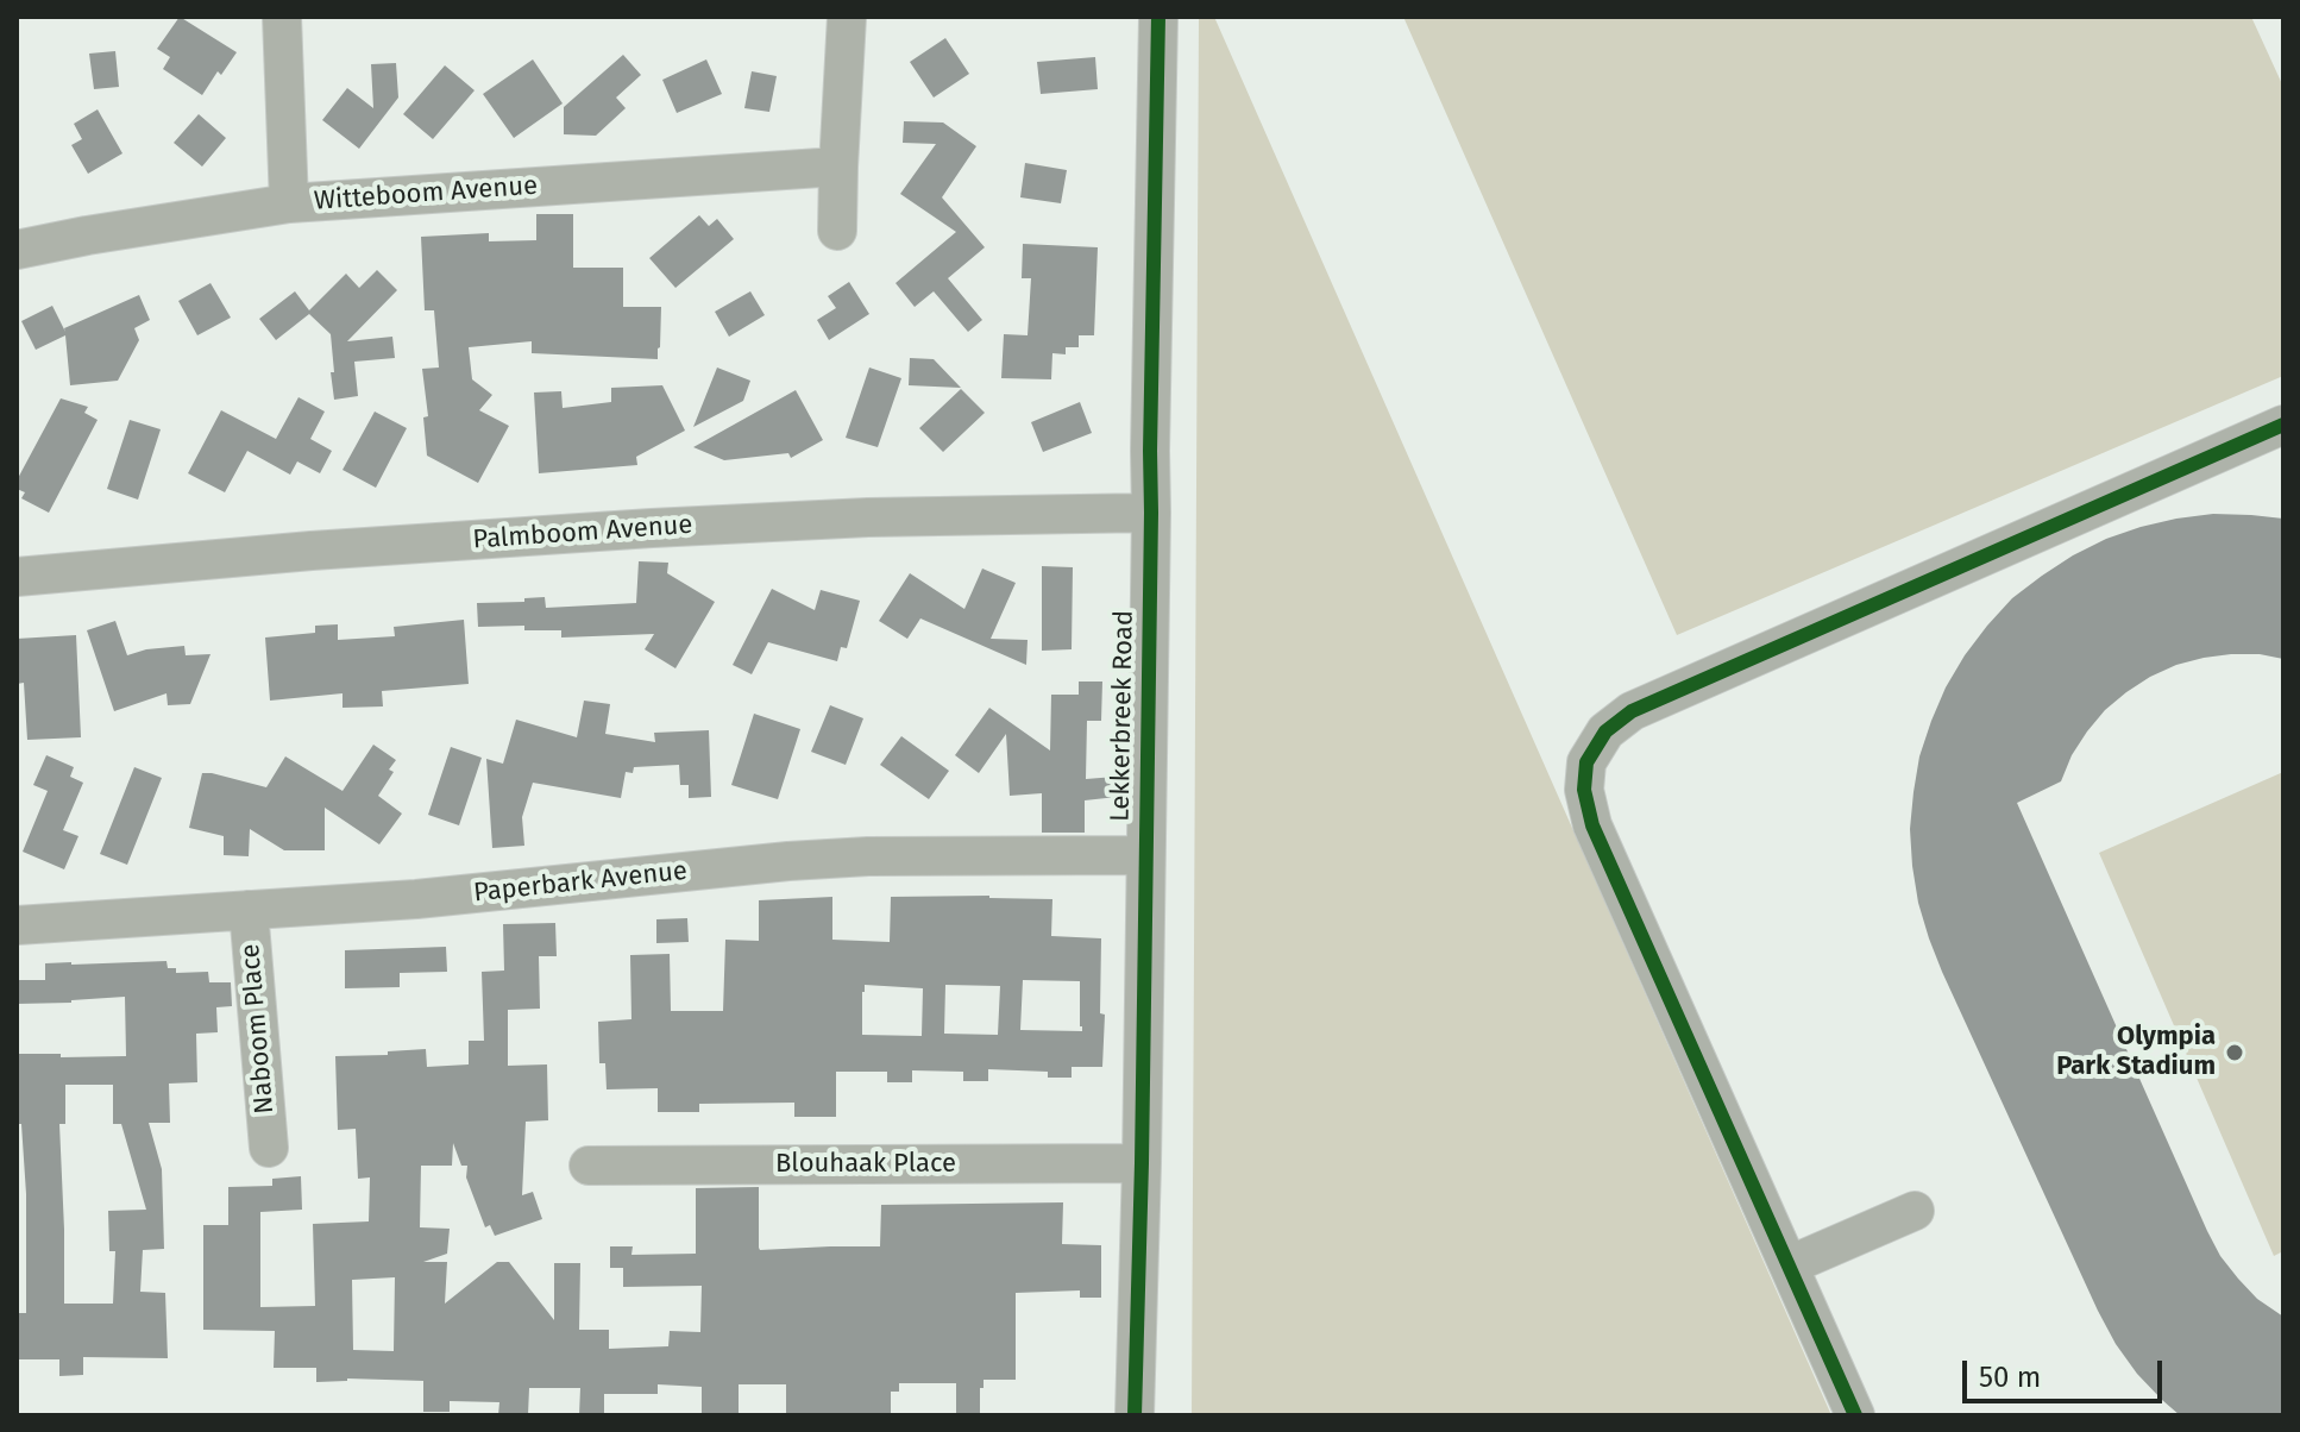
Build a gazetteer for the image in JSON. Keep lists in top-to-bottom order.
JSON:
{
  "streets": {
    "street": [
      "Witteboom Avenue",
      "Palmboom Avenue",
      "Lekkerbreek Road",
      "Paperbark Avenue",
      "Naboom Place",
      "Blouhaak Place"
    ]
  },
  "crossings": [
    ["Palmboom Avenue", "Lekkerbreek Road"],
    ["Lekkerbreek Road", "Paperbark Avenue"],
    ["Lekkerbreek Road", "Blouhaak Place"],
    ["Paperbark Avenue", "Naboom Place"]
  ],
  "places": ["Olympia Park Stadium"],
  "scale_bar": "50 m"
}
